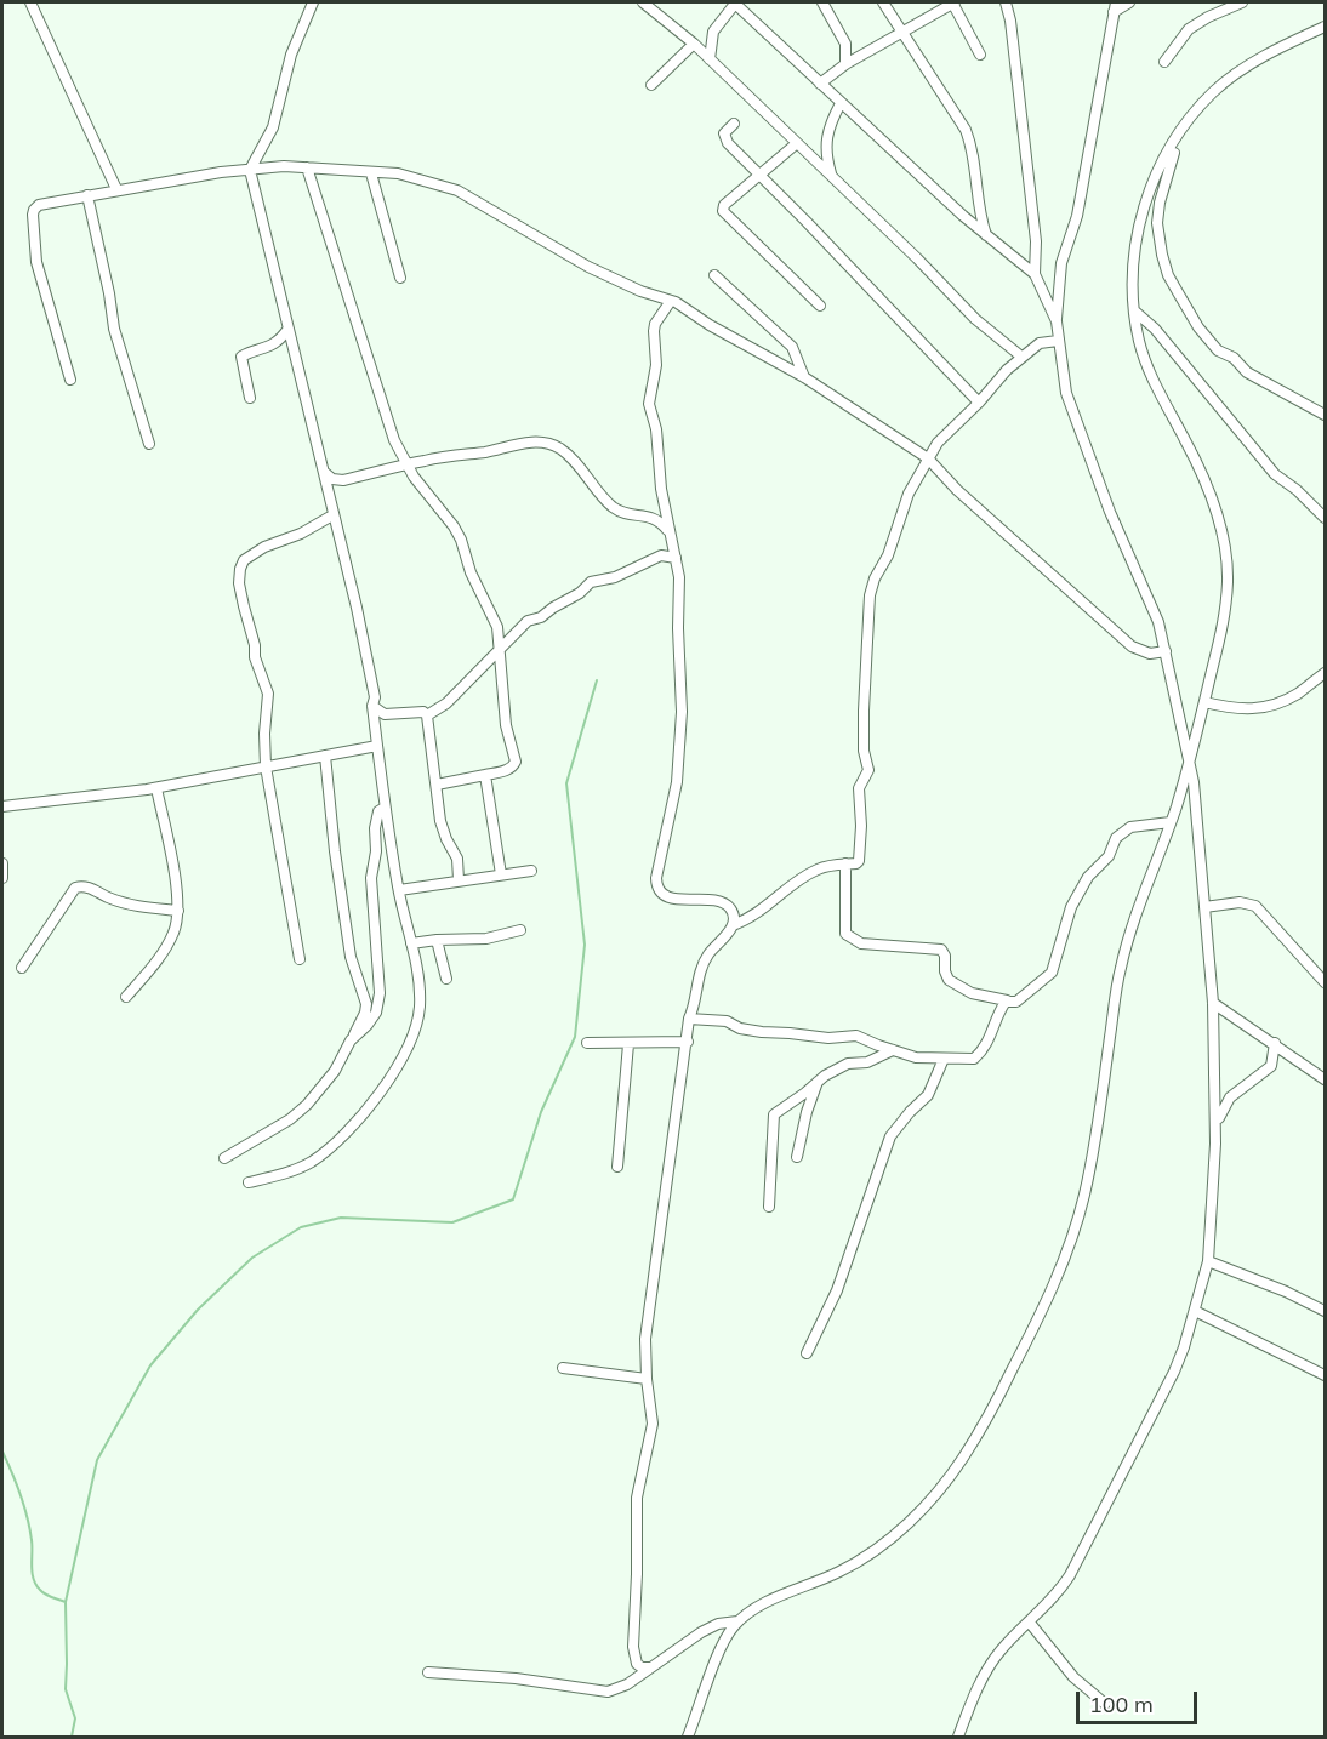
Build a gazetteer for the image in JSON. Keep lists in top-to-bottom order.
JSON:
{
  "scale_bar": "100 m"
}
